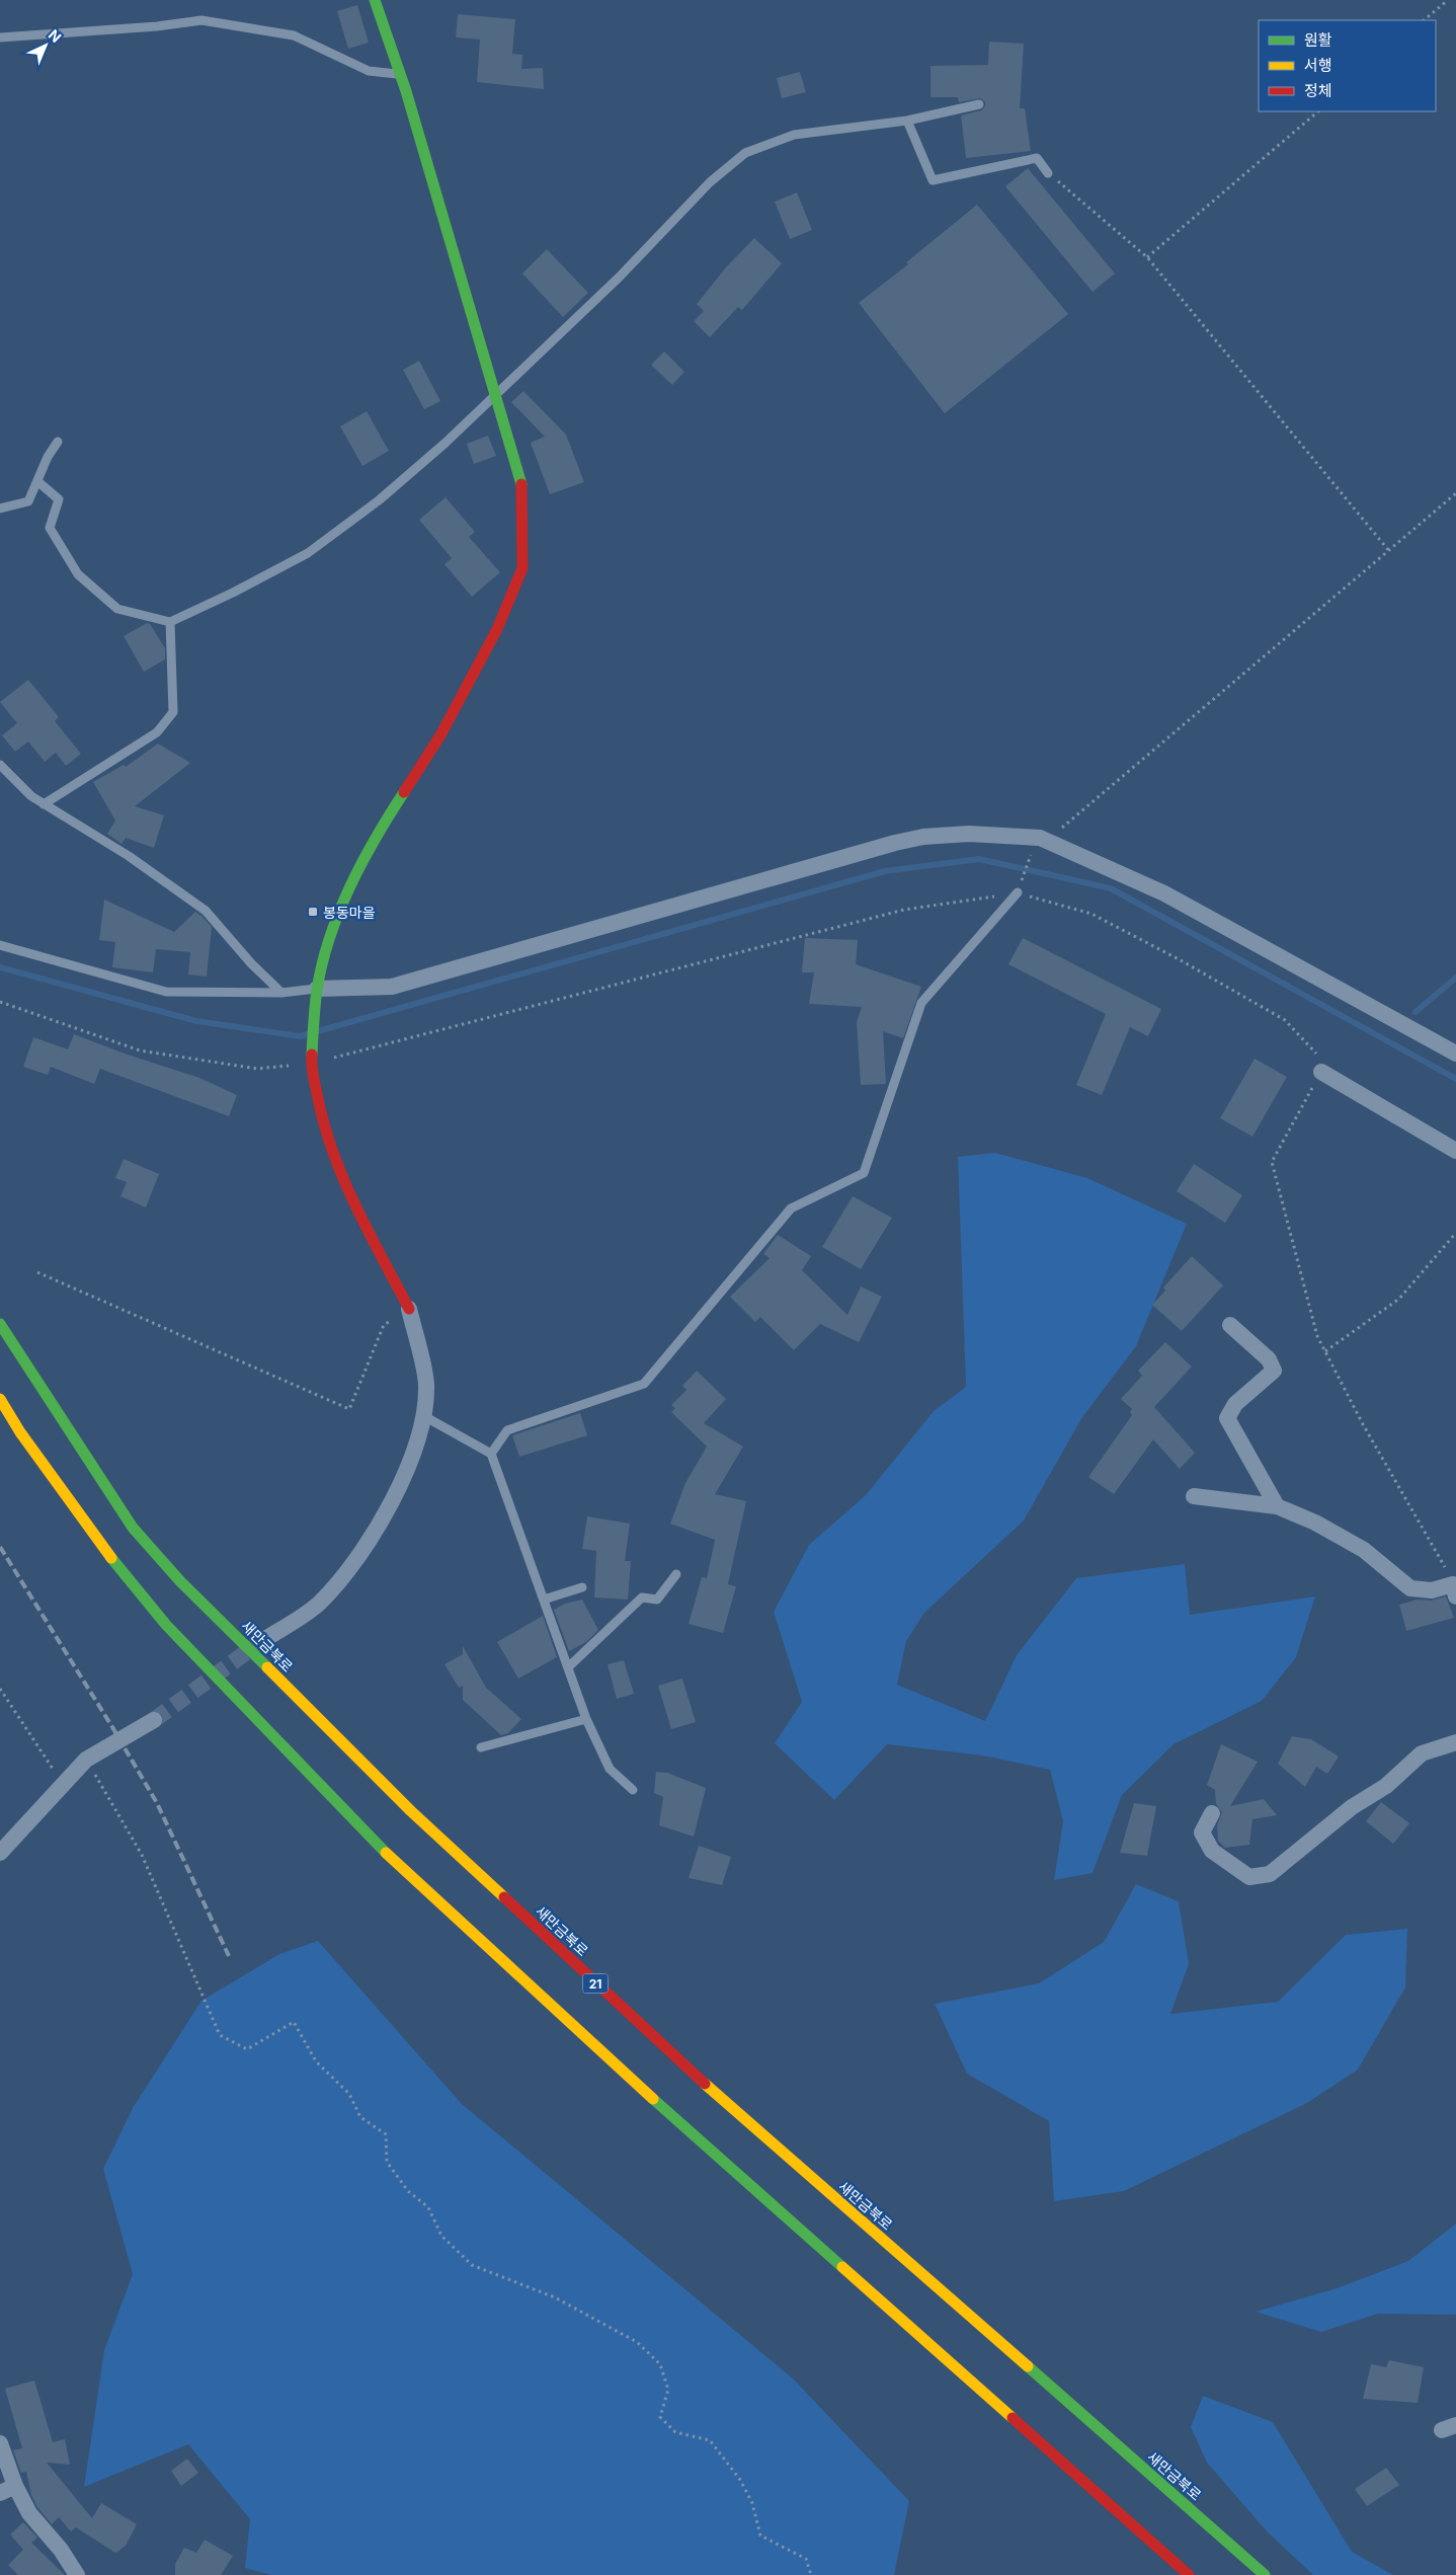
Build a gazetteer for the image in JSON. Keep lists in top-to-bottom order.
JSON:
{
  "streets": {
    "main road": ["새만금북로", "21"]
  },
  "places": {
    "transit": ["봉동마을"]
  },
  "legend": ["원활", "서행", "정체"],
  "north": "top right"
}
